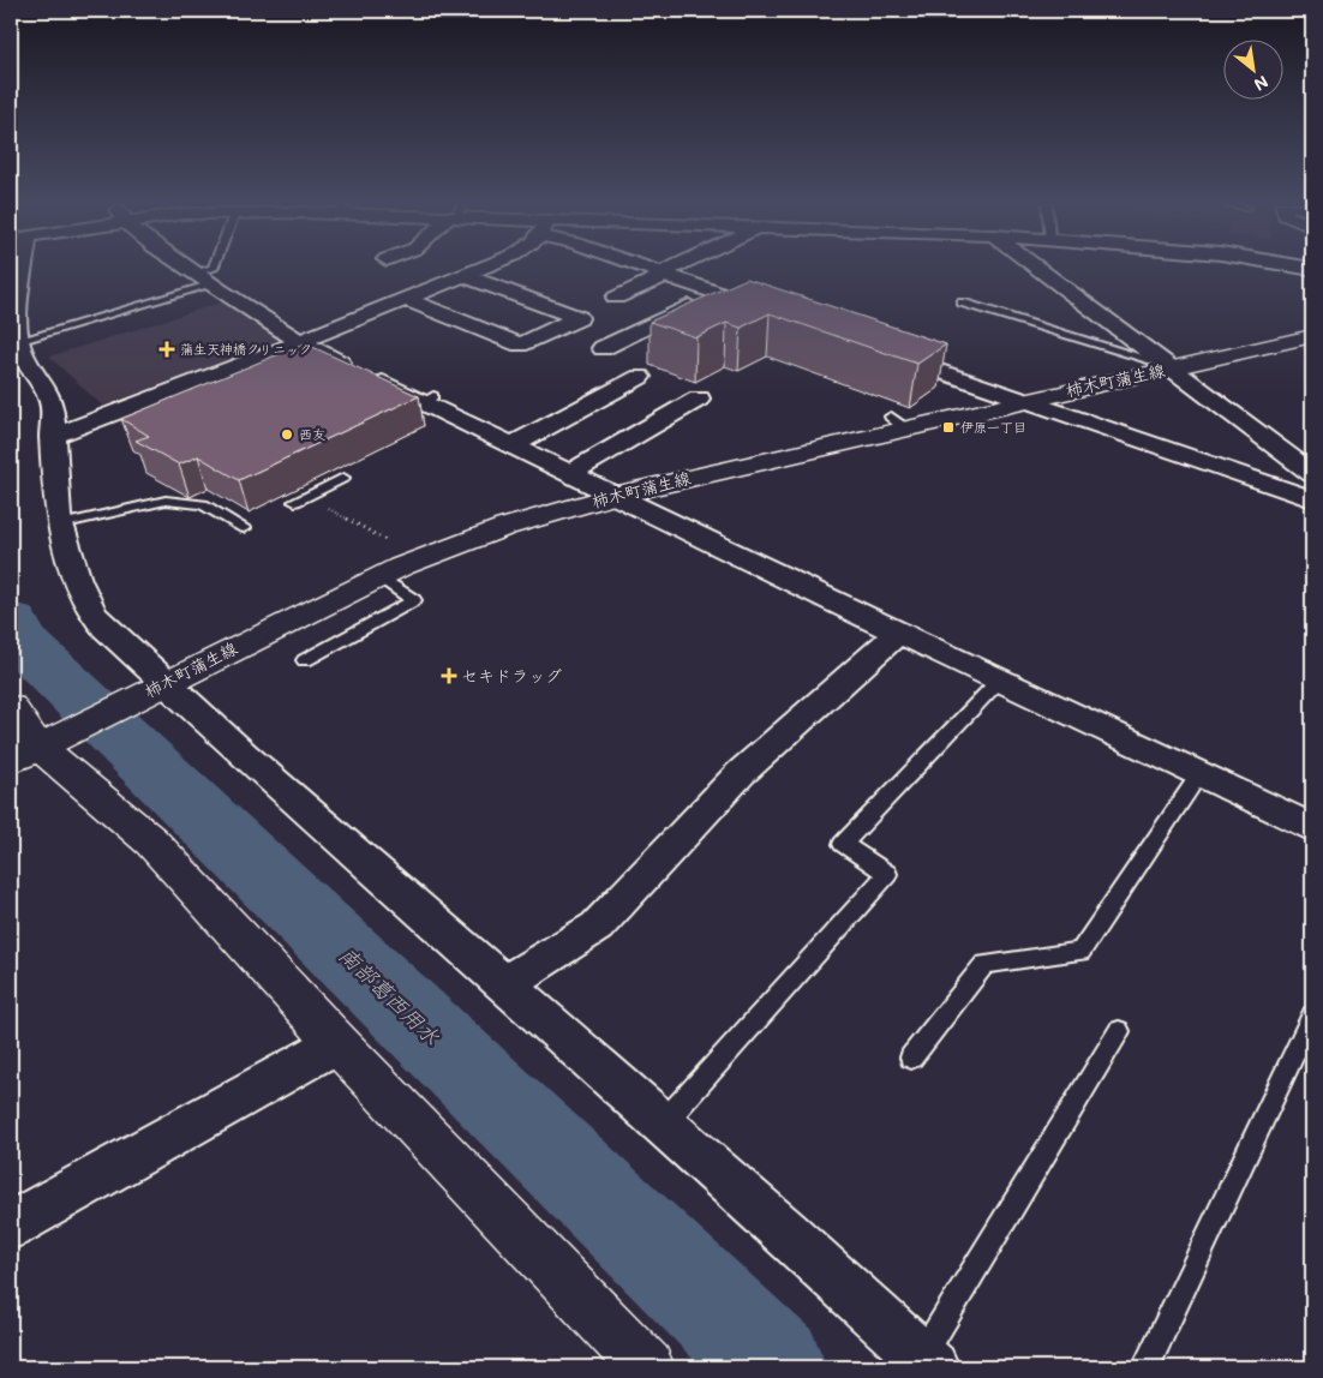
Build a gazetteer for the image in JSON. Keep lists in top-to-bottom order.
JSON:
{
  "streets": {
    "main road": ["柿木町蒲生線"]
  },
  "water": ["南部葛西用水"],
  "places": {
    "health": ["蒲生天神橋クリニック", "セキドラッグ"],
    "transit": ["伊原一丁目"],
    "other": ["西友"]
  },
  "north": "bottom right"
}
